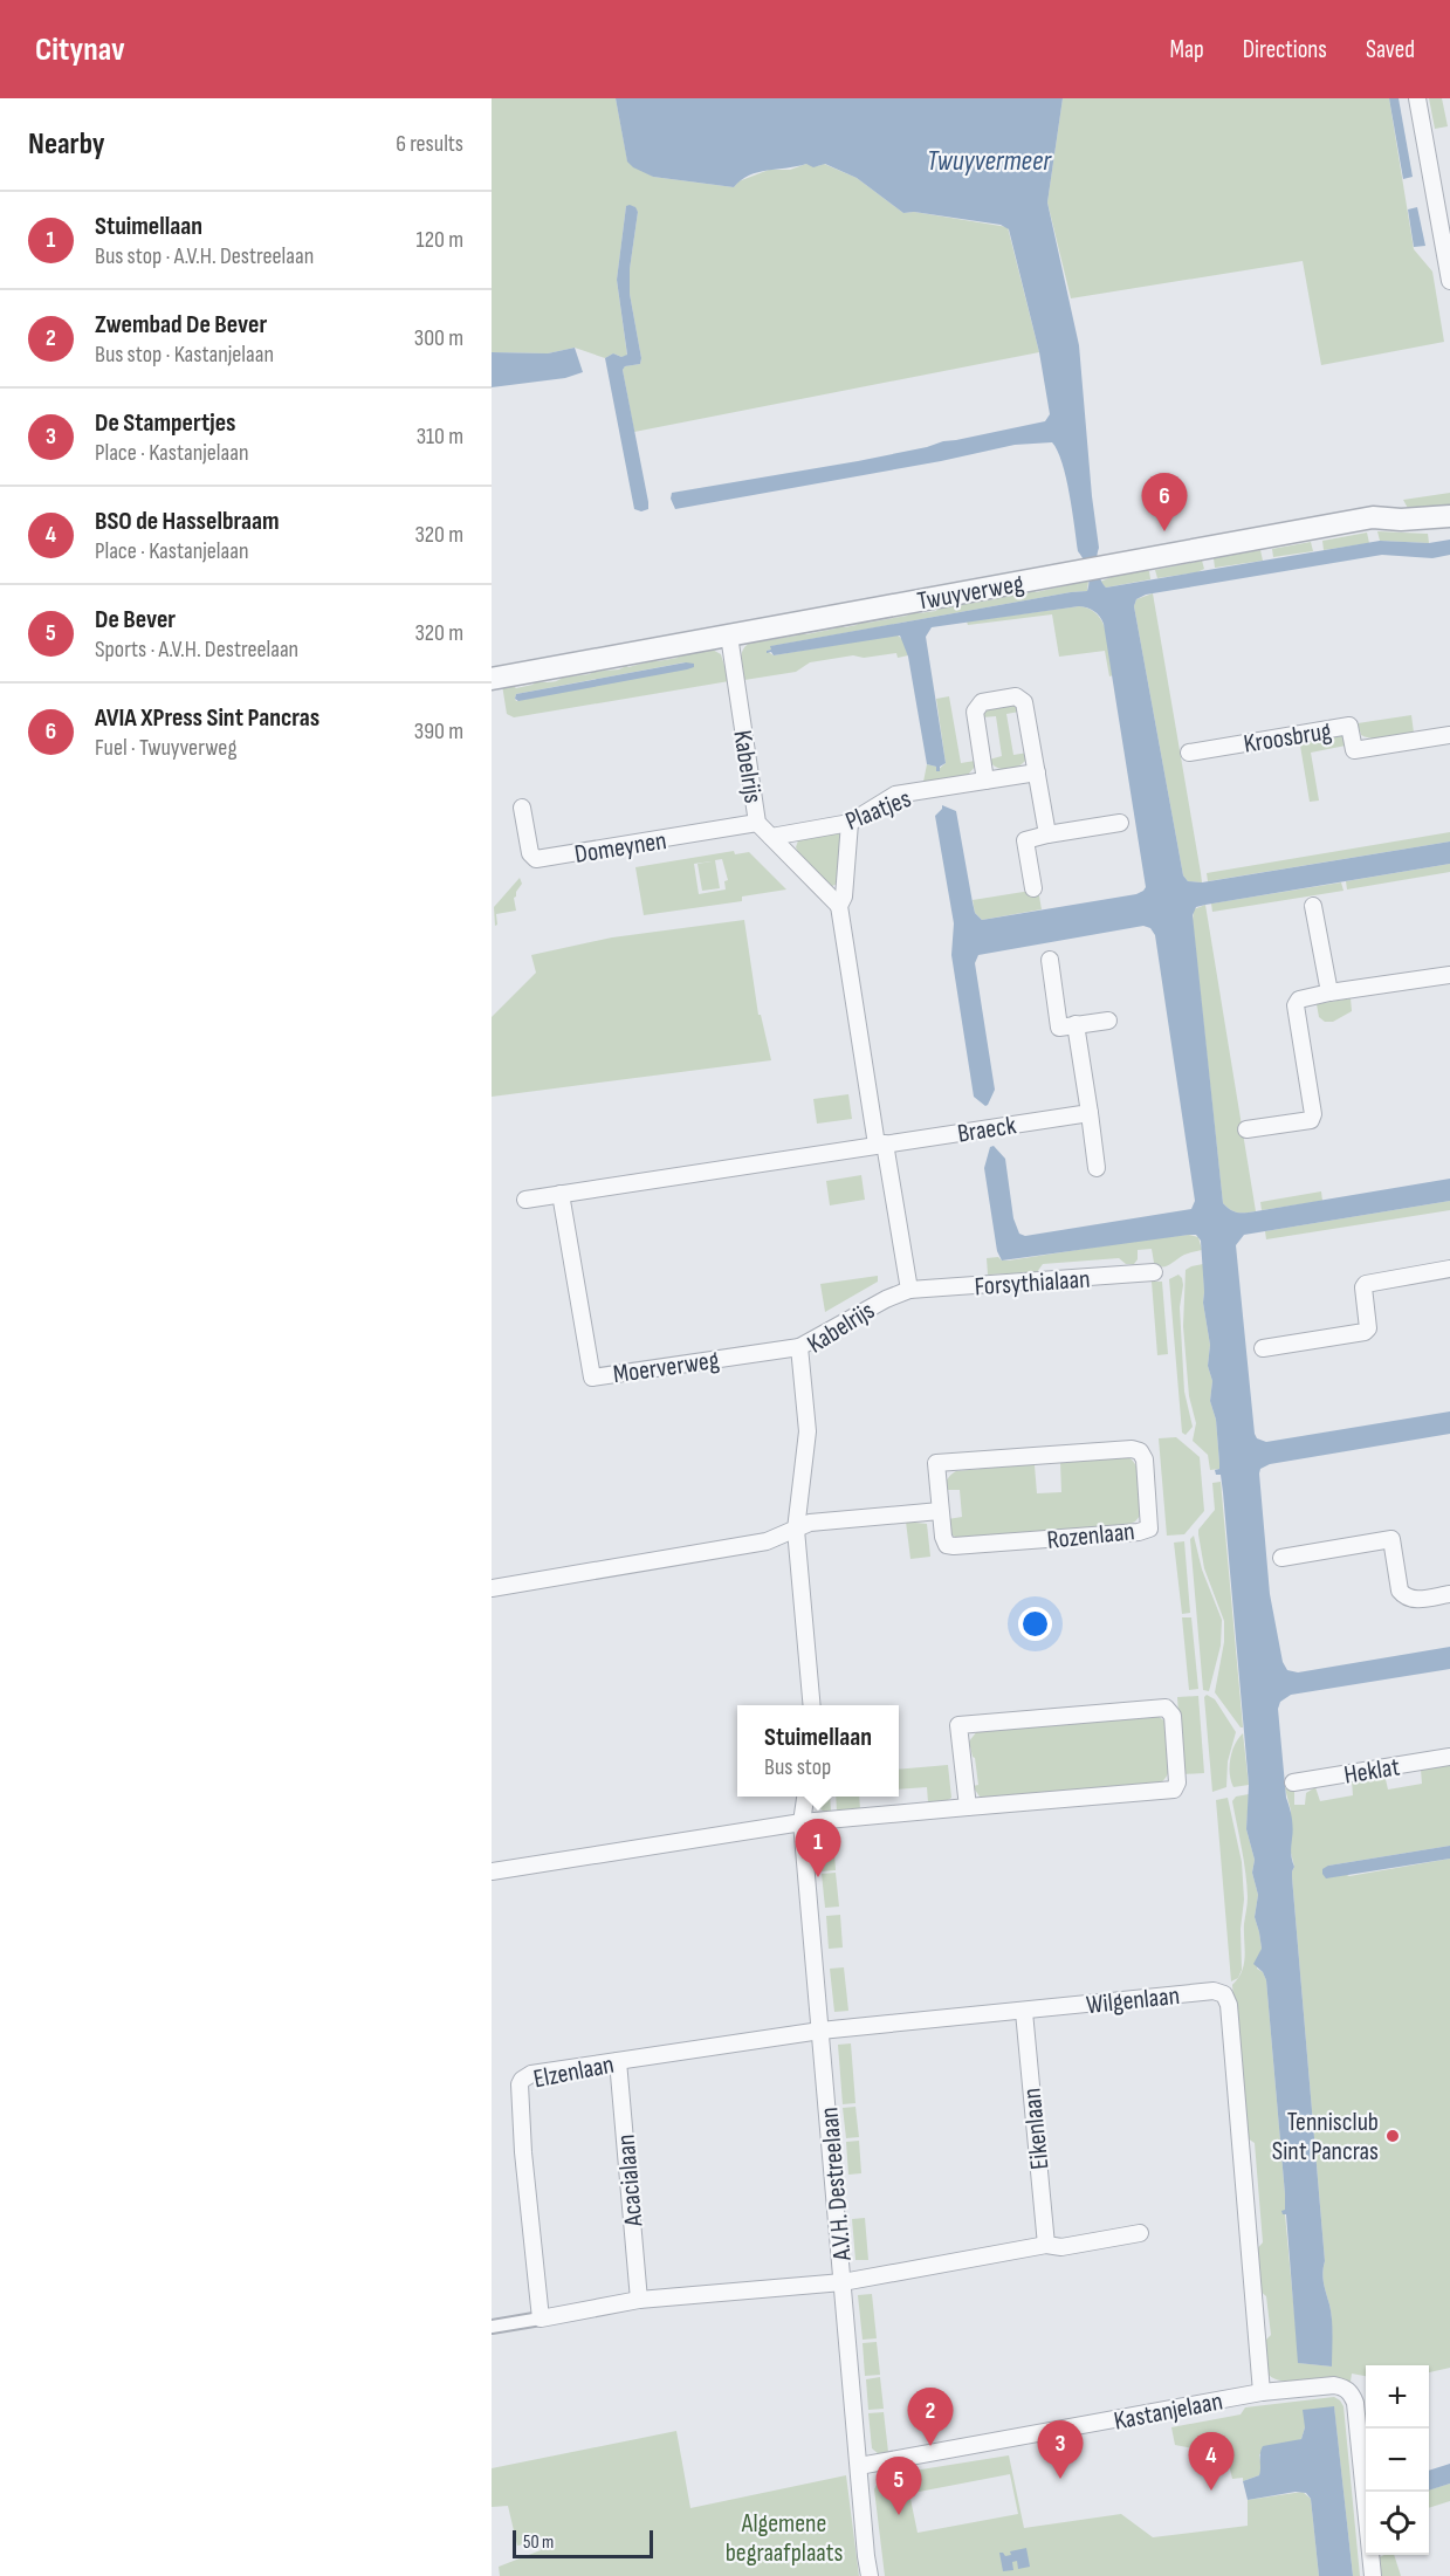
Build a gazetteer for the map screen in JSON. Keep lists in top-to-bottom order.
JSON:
{
  "streets": {
    "street": [
      "Twuyverweg",
      "Kroosbrug",
      "Kabelrijs",
      "Plaatjes",
      "Domeynen",
      "Braeck",
      "Forsythialaan",
      "Moerverweg",
      "Rozenlaan",
      "Heklat",
      "Wilgenlaan",
      "Elzenlaan",
      "Eikenlaan",
      "Acacialaan",
      "A.V.H. Destreelaan",
      "Kastanjelaan"
    ]
  },
  "crossings": [
    ["Twuyverweg", "Kabelrijs"],
    ["Kabelrijs", "Plaatjes"],
    ["Kabelrijs", "Domeynen"],
    ["Kabelrijs", "Forsythialaan"],
    ["Kabelrijs", "Moerverweg"],
    ["Wilgenlaan", "Elzenlaan"],
    ["Wilgenlaan", "Eikenlaan"],
    ["Wilgenlaan", "A.V.H. Destreelaan"],
    ["Wilgenlaan", "Kastanjelaan"],
    ["Elzenlaan", "Acacialaan"],
    ["Elzenlaan", "A.V.H. Destreelaan"],
    ["A.V.H. Destreelaan", "Kastanjelaan"]
  ],
  "water": ["Twuyvermeer"],
  "parks": ["Algemene begraafplaats"],
  "places": ["Tennisclub Sint Pancras"],
  "scale_bar": "50 m",
  "page": {
    "header": "Citynav",
    "nav": ["Map", "Directions", "Saved"],
    "heading": ["Nearby", "6 results"],
    "list": [
      {
        "mark": "1",
        "name": "Stuimellaan",
        "note": "Bus stop · A.V.H. Destreelaan",
        "value": "120 m"
      },
      {
        "mark": "2",
        "name": "Zwembad De Bever",
        "note": "Bus stop · Kastanjelaan",
        "value": "300 m"
      },
      {
        "mark": "3",
        "name": "De Stampertjes",
        "note": "Place · Kastanjelaan",
        "value": "310 m"
      },
      {
        "mark": "4",
        "name": "BSO de Hasselbraam",
        "note": "Place · Kastanjelaan",
        "value": "320 m"
      },
      {
        "mark": "5",
        "name": "De Bever",
        "note": "Sports · A.V.H. Destreelaan",
        "value": "320 m"
      },
      {
        "mark": "6",
        "name": "AVIA XPress Sint Pancras",
        "note": "Fuel · Twuyverweg",
        "value": "390 m"
      }
    ],
    "pins": [
      "6",
      "1",
      "2",
      "3",
      "4",
      "5"
    ],
    "popup": ["Stuimellaan", "Bus stop"],
    "map_buttons": ["+", "−"],
    "scale": "50 m"
  }
}
